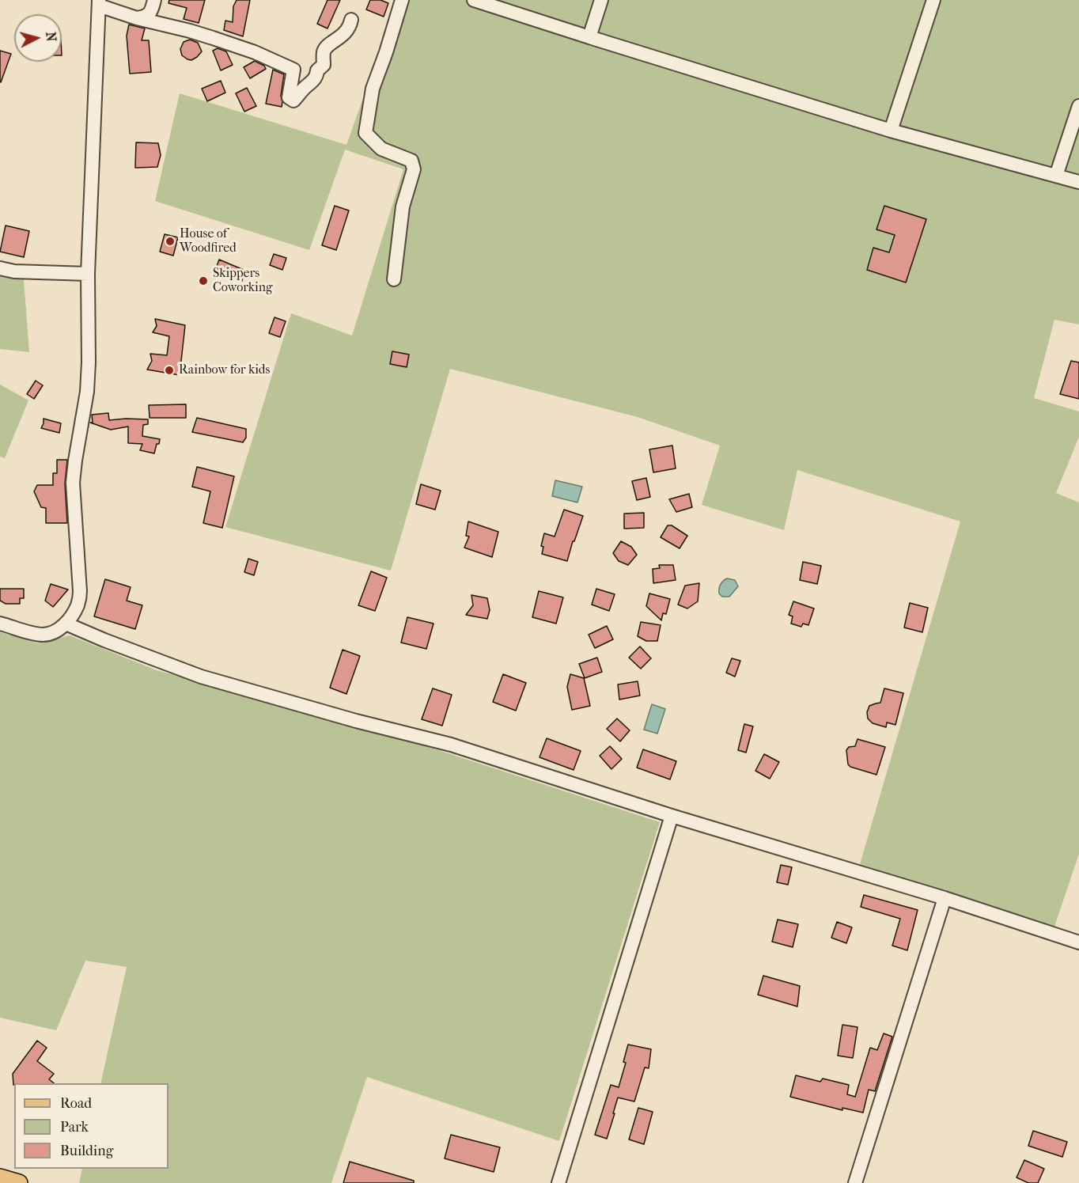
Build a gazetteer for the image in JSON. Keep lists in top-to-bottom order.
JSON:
{
  "places": ["House of Woodfired", "Skippers Coworking", "Rainbow for kids"],
  "legend": ["Road", "Park", "Building"],
  "north": "right"
}
